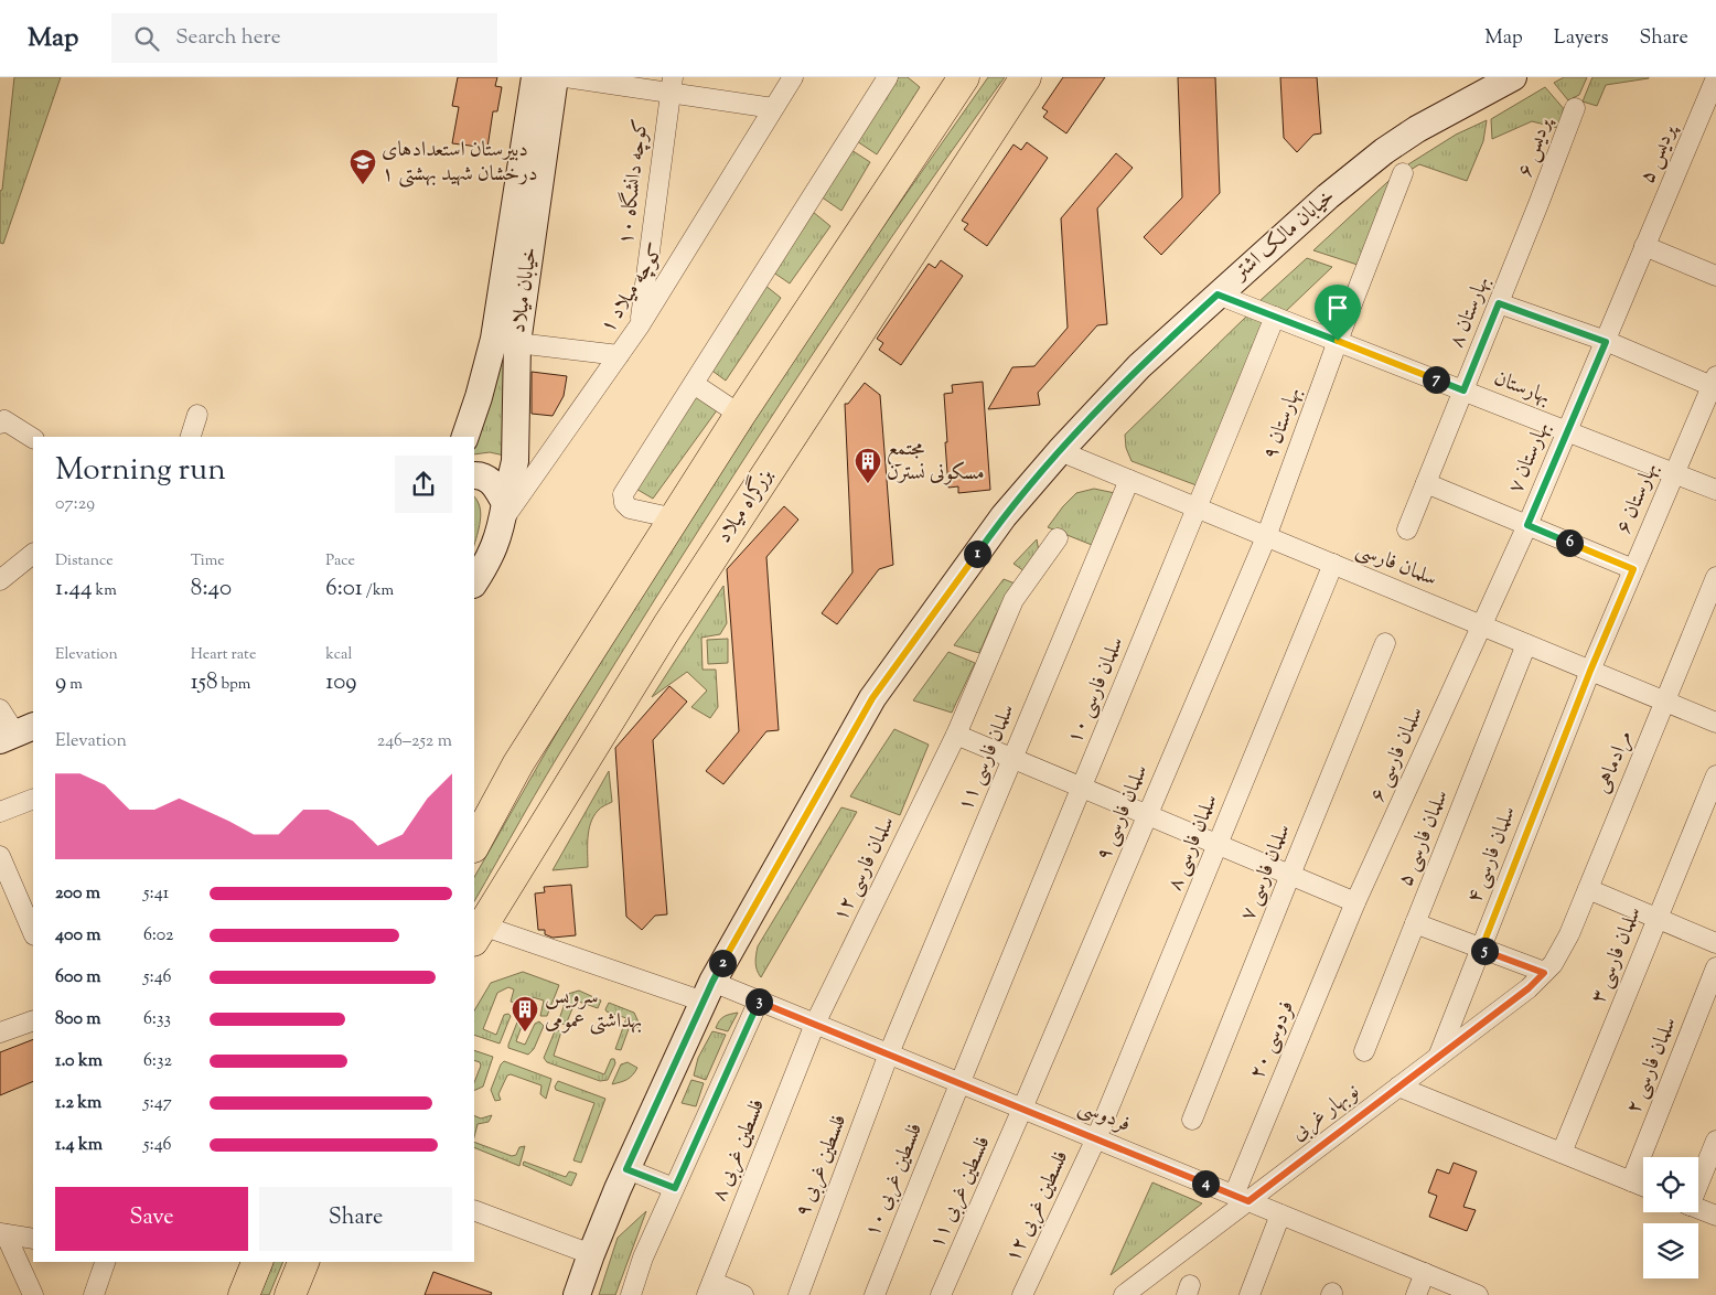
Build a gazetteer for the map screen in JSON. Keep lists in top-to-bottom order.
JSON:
{
  "streets": {
    "highway": ["بزرگراه میلاد"],
    "main road": ["خیابان مالک اشتر", "خیابان میلاد"],
    "street": [
      "پردیس ۶",
      "پردیس ۵",
      "کوچه دانشگاه ۱۰",
      "کوچه میلاد ۱",
      "بهارستان ۸",
      "بهارستان",
      "بهارستان ۹",
      "بهارستان ۷",
      "بهارستان ۶",
      "سلمان فارسی",
      "سلمان فارسی ۱۰",
      "سلمان فارسی ۶",
      "سلمان فارسی ۱۱",
      "مرادماهی",
      "سلمان فارسی ۹",
      "سلمان فارسی ۵",
      "سلمان فارسی ۸",
      "سلمان فارسی ۴",
      "سلمان فارسی ۱۲",
      "سلمان فارسی ۷",
      "سلمان فارسی ۳",
      "فردوسی ۲۰",
      "سلمان فارسی ۲",
      "نوبهار غربی",
      "فردوسی",
      "فلسطین غربی ۸",
      "فلسطین غربی ۹",
      "فلسطین غربی ۱۰",
      "فلسطین غربی ۱۱",
      "فلسطین غربی ۱۲"
    ]
  },
  "crossings": [
    ["پردیس ۶", "بهارستان ۸"],
    ["پردیس ۵", "بهارستان ۷"],
    ["کوچه دانشگاه ۱۰", "کوچه میلاد ۱"],
    ["خیابان مالک اشتر", "بهارستان"],
    ["خیابان مالک اشتر", "سلمان فارسی"],
    ["خیابان مالک اشتر", "فردوسی"],
    ["کوچه میلاد ۱", "خیابان میلاد"],
    ["بهارستان ۸", "بهارستان"],
    ["بهارستان", "بهارستان ۹"],
    ["بهارستان", "بهارستان ۷"],
    ["بهارستان", "بهارستان ۶"],
    ["بهارستان", "سلمان فارسی ۱۰"],
    ["بهارستان ۹", "سلمان فارسی"],
    ["بهارستان ۹", "سلمان فارسی ۹"],
    ["بهارستان ۷", "سلمان فارسی"],
    ["بهارستان ۷", "سلمان فارسی ۶"],
    ["بهارستان ۶", "سلمان فارسی"],
    ["بهارستان ۶", "سلمان فارسی ۴"],
    ["بزرگراه میلاد", "فردوسی"],
    ["سلمان فارسی", "سلمان فارسی ۱۰"],
    ["سلمان فارسی", "سلمان فارسی ۶"],
    ["سلمان فارسی", "سلمان فارسی ۱۱"],
    ["سلمان فارسی", "مرادماهی"],
    ["سلمان فارسی", "سلمان فارسی ۹"],
    ["سلمان فارسی", "سلمان فارسی ۵"],
    ["سلمان فارسی", "سلمان فارسی ۸"],
    ["سلمان فارسی", "سلمان فارسی ۴"],
    ["سلمان فارسی ۱۰", "فردوسی"],
    ["سلمان فارسی ۱۰", "فلسطین غربی ۱۰"],
    ["سلمان فارسی ۶", "فردوسی ۲۰"],
    ["سلمان فارسی ۱۱", "فردوسی"],
    ["سلمان فارسی ۱۱", "فلسطین غربی ۹"],
    ["مرادماهی", "نوبهار غربی"],
    ["سلمان فارسی ۹", "فردوسی"],
    ["سلمان فارسی ۹", "فلسطین غربی ۱۱"],
    ["سلمان فارسی ۸", "فردوسی"],
    ["سلمان فارسی ۸", "فلسطین غربی ۱۲"],
    ["سلمان فارسی ۴", "نوبهار غربی"],
    ["سلمان فارسی ۱۲", "فردوسی"],
    ["سلمان فارسی ۱۲", "فلسطین غربی ۸"],
    ["فردوسی ۲۰", "نوبهار غربی"],
    ["فردوسی ۲۰", "فردوسی"],
    ["نوبهار غربی", "فردوسی"],
    ["فردوسی", "فلسطین غربی ۸"],
    ["فردوسی", "فلسطین غربی ۹"],
    ["فردوسی", "فلسطین غربی ۱۰"],
    ["فردوسی", "فلسطین غربی ۱۱"],
    ["فردوسی", "فلسطین غربی ۱۲"]
  ],
  "places": {
    "school or university": ["دبیرستان استعدادهای درخشان شهید بهشتی ۱"],
    "building": ["مجتمع مسکونی نسترن", "سرویس بهداشتی عمومی"]
  },
  "page": {
    "header": "Map",
    "search": "Search here",
    "nav": ["Map", "Layers", "Share"],
    "pins": [
      "7",
      "6",
      "1",
      "5",
      "2",
      "3",
      "4"
    ],
    "heading": ["Morning run", "07:29"],
    "stats": [
      ["Distance", "1.44 km"],
      ["Time", "8:40"],
      ["Pace", "6:01 /km"],
      ["Elevation", "9 m"],
      ["Heart rate", "158 bpm"],
      ["kcal", "109"]
    ],
    "chart": ["Elevation", "246–252 m"],
    "list": [
      {
        "name": "200 m",
        "note": "5:41"
      },
      {
        "name": "400 m",
        "note": "6:02"
      },
      {
        "name": "600 m",
        "note": "5:46"
      },
      {
        "name": "800 m",
        "note": "6:33"
      },
      {
        "name": "1.0 km",
        "note": "6:32"
      },
      {
        "name": "1.2 km",
        "note": "5:47"
      },
      {
        "name": "1.4 km",
        "note": "5:46"
      }
    ],
    "buttons": ["Save", "Share"]
  }
}
